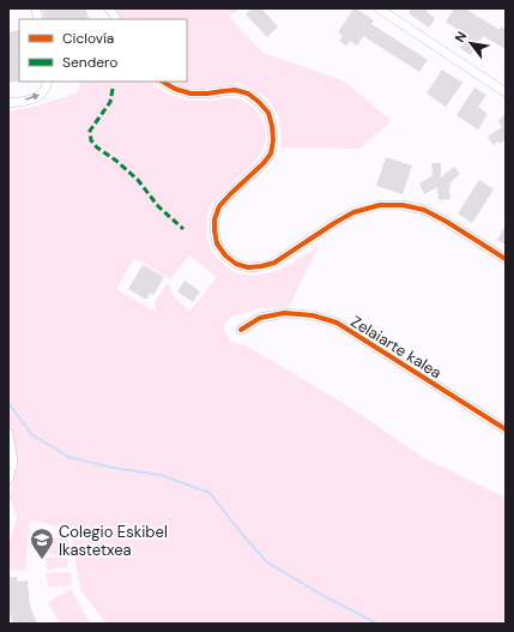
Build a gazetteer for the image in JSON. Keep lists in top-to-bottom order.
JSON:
{
  "streets": {
    "street": ["Zelaiarte kalea"]
  },
  "places": {
    "school or university": ["Colegio Eskibel Ikastetxea"]
  },
  "legend": ["Ciclovía", "Sendero"],
  "north": "top left"
}
